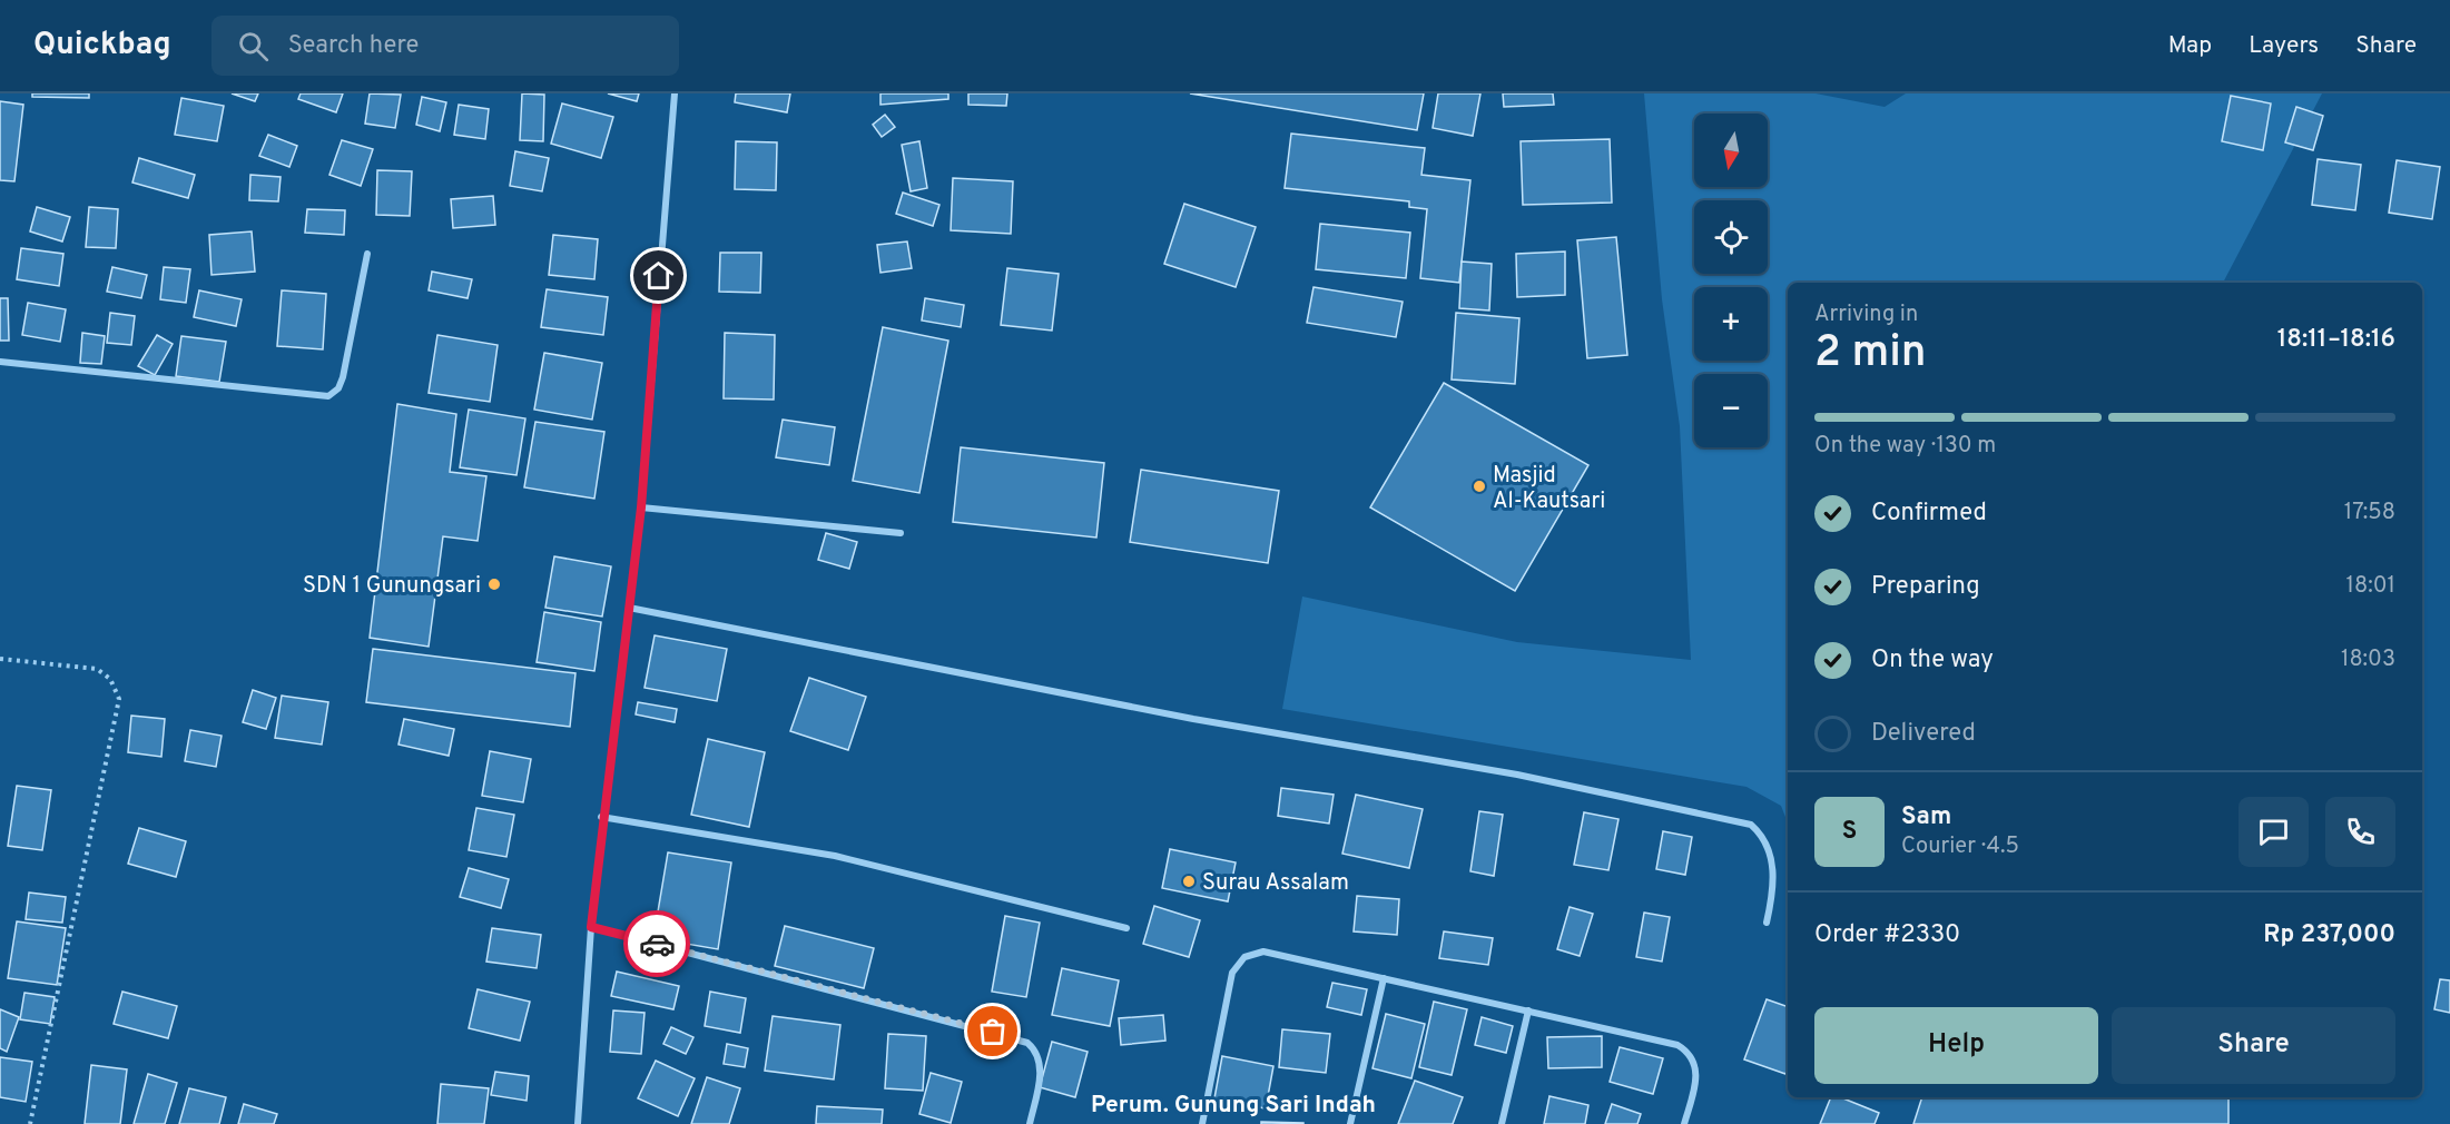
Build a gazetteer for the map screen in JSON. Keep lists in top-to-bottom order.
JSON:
{
  "districts": ["Perum. Gunung Sari Indah"],
  "places": ["Masjid Al-Kautsari", "SDN 1 Gunungsari", "Surau Assalam"],
  "north": "bottom",
  "page": {
    "header": "Quickbag",
    "search": "Search here",
    "nav": ["Map", "Layers", "Share"],
    "map_buttons": ["+", "−"],
    "heading": ["2 min", "Arriving in", "18:11–18:16"],
    "panel": [
      "Sam",
      "Courier · 4.5",
      "Order #2330",
      "Rp 237,000"
    ],
    "bar": "On the way · 130 m",
    "list": [
      ["Confirmed", "17:58"],
      ["Preparing", "18:01"],
      ["On the way", "18:03"],
      "Delivered"
    ],
    "round": "S",
    "buttons": ["Help", "Share"]
  }
}
